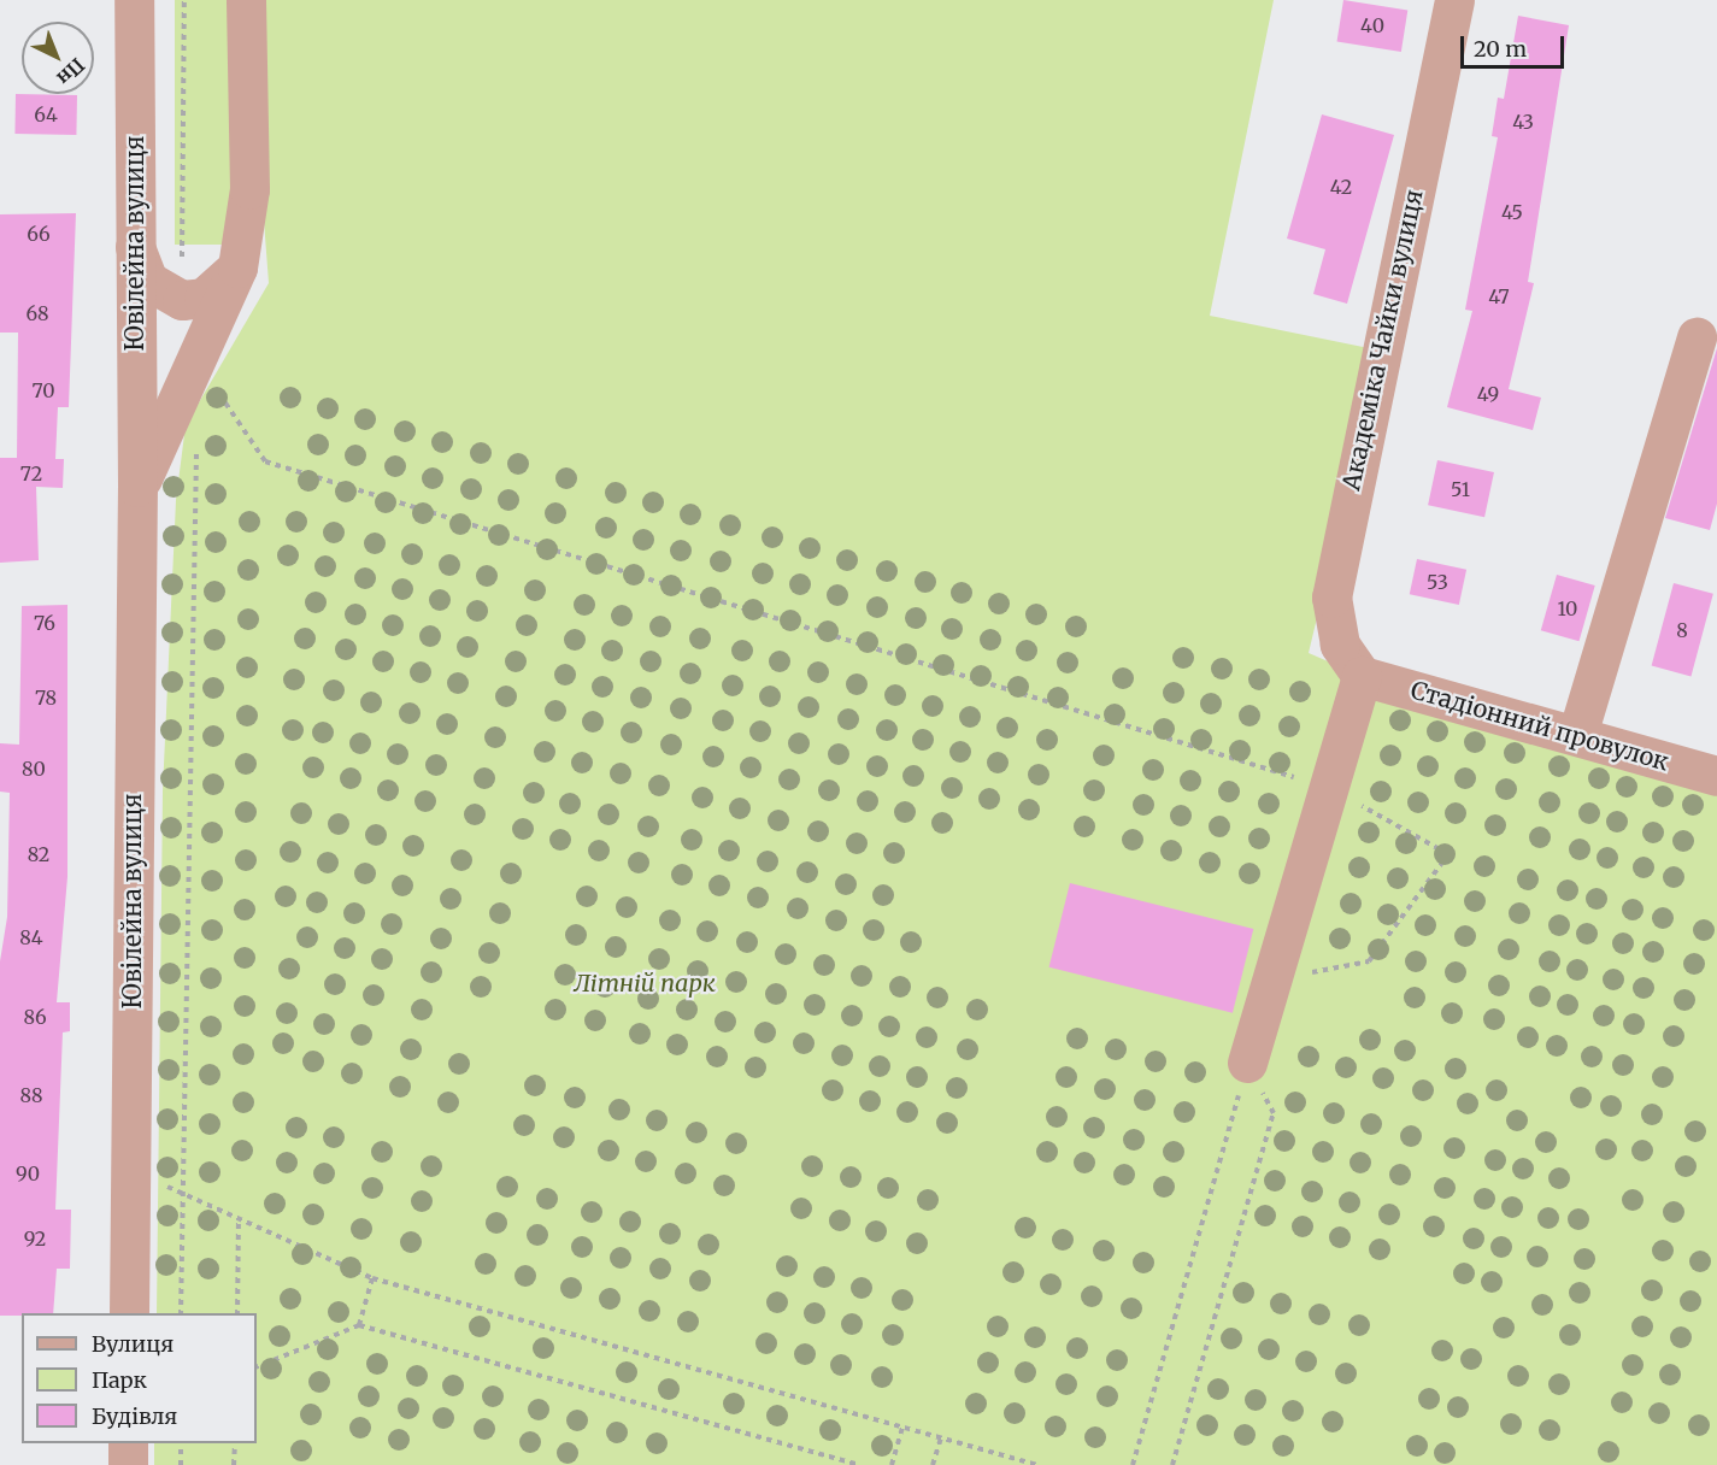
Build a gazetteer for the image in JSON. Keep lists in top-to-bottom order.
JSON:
{
  "streets": {
    "street": ["Ювілейна вулиця", "Академіка Чайки вулиця", "Стадіонний провулок"]
  },
  "crossings": [
    ["Академіка Чайки вулиця", "Стадіонний провулок"]
  ],
  "parks": ["Літній парк"],
  "house_numbers": [
    "40",
    "64",
    "43",
    "42",
    "45",
    "66",
    "47",
    "68",
    "70",
    "49",
    "72",
    "51",
    "53",
    "10",
    "76",
    "8",
    "78",
    "80",
    "82",
    "84",
    "86",
    "88",
    "90",
    "92"
  ],
  "legend": ["Вулиця", "Парк", "Будівля"],
  "scale_bar": "20 m",
  "north": "bottom right"
}
